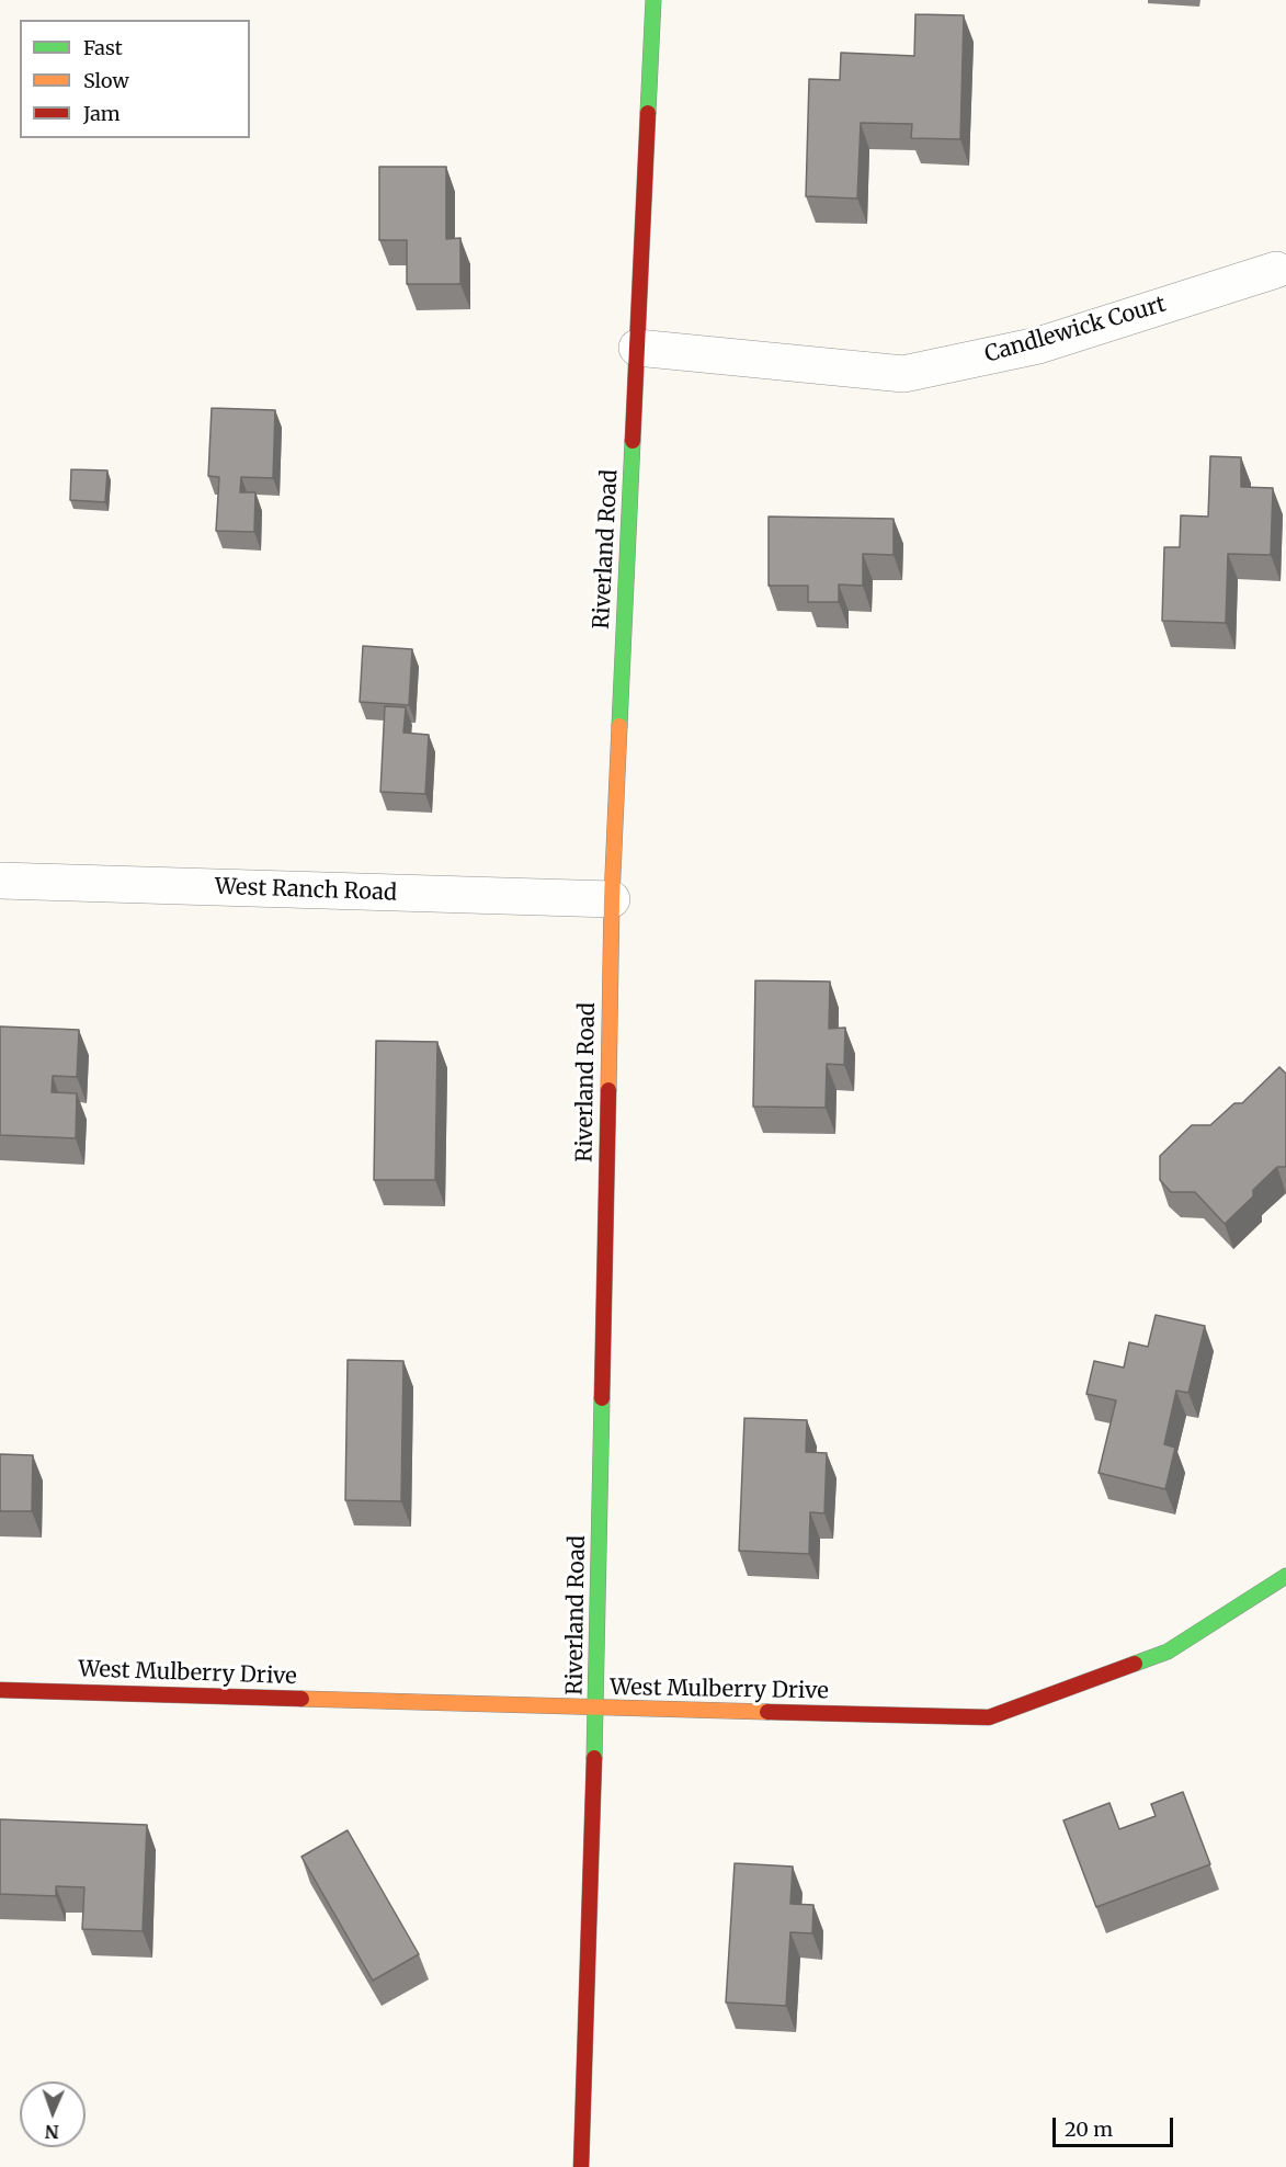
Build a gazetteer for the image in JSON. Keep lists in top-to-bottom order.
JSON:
{
  "streets": {
    "street": [
      "Candlewick Court",
      "Riverland Road",
      "West Ranch Road",
      "West Mulberry Drive"
    ]
  },
  "crossings": [
    ["Candlewick Court", "Riverland Road"],
    ["Riverland Road", "West Ranch Road"],
    ["Riverland Road", "West Mulberry Drive"]
  ],
  "legend": ["Fast", "Slow", "Jam"],
  "scale_bar": "20 m",
  "north": "bottom"
}
